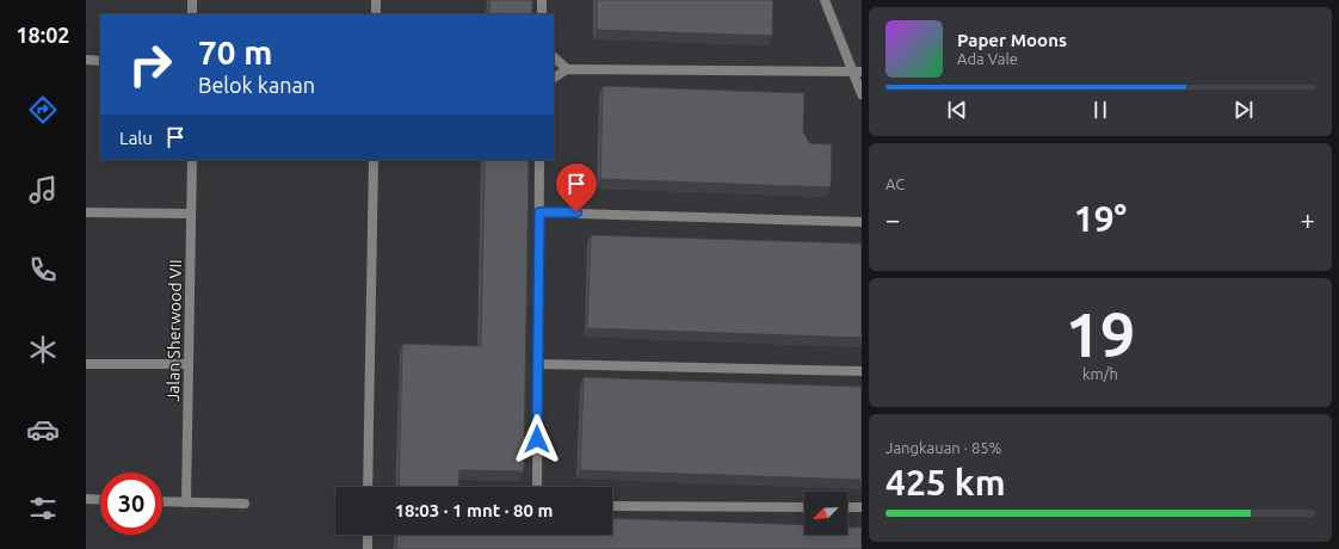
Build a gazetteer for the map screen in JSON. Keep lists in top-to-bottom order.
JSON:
{
  "streets": {
    "street": ["Jalan Sherwood VII"]
  },
  "north": "bottom left",
  "page": {
    "tabs": "18:02",
    "turn": ["70 m", "Belok kanan"],
    "song": ["Paper Moons", "Ada Vale"],
    "then": "Lalu",
    "tile": [
      "AC",
      ["19", "km/h"],
      ["Jangkauan · 85%", "425 km"]
    ],
    "heat": ["−", "19°", "+"],
    "limit": "30",
    "trip": "18:03 · 1 mnt · 80 m"
  }
}
